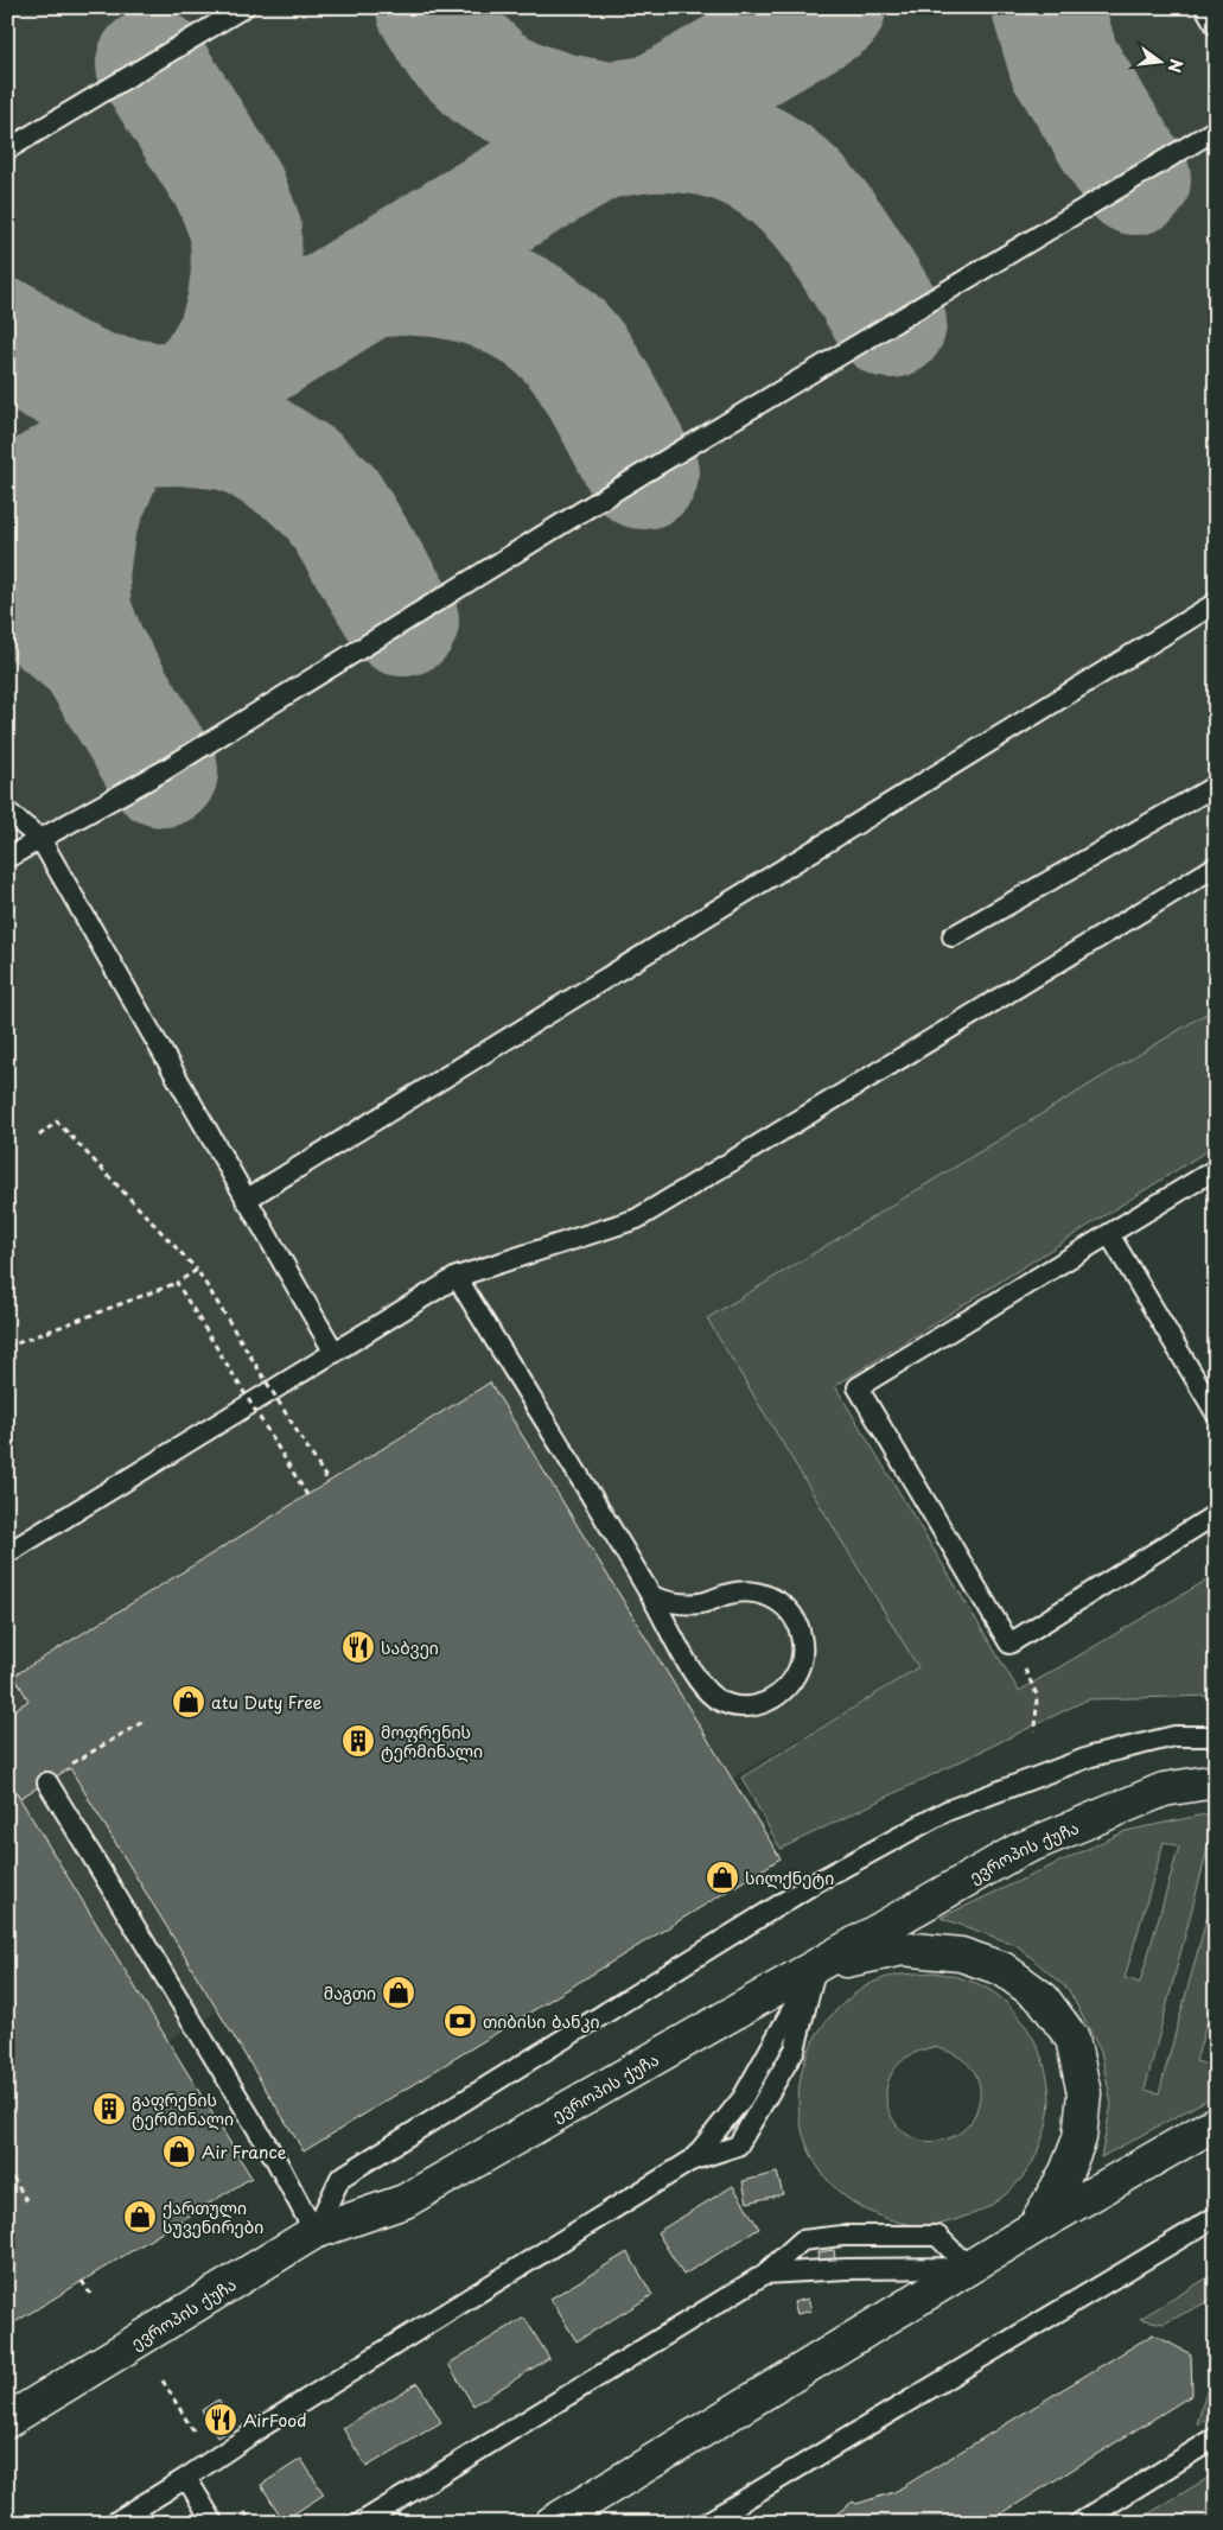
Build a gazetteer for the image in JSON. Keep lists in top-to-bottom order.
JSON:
{
  "streets": {
    "main road": ["ევროპის ქუჩა"]
  },
  "places": {
    "restaurant": ["საბვეი", "AirFood"],
    "shop": [
      "atu Duty Free",
      "სილქნეტი",
      "მაგთი",
      "Air France",
      "ქართული სუვენირები"
    ],
    "building": ["მოფრენის ტერმინალი", "გაფრენის ტერმინალი"],
    "bank": ["თიბისი ბანკი"]
  },
  "north": "right"
}
